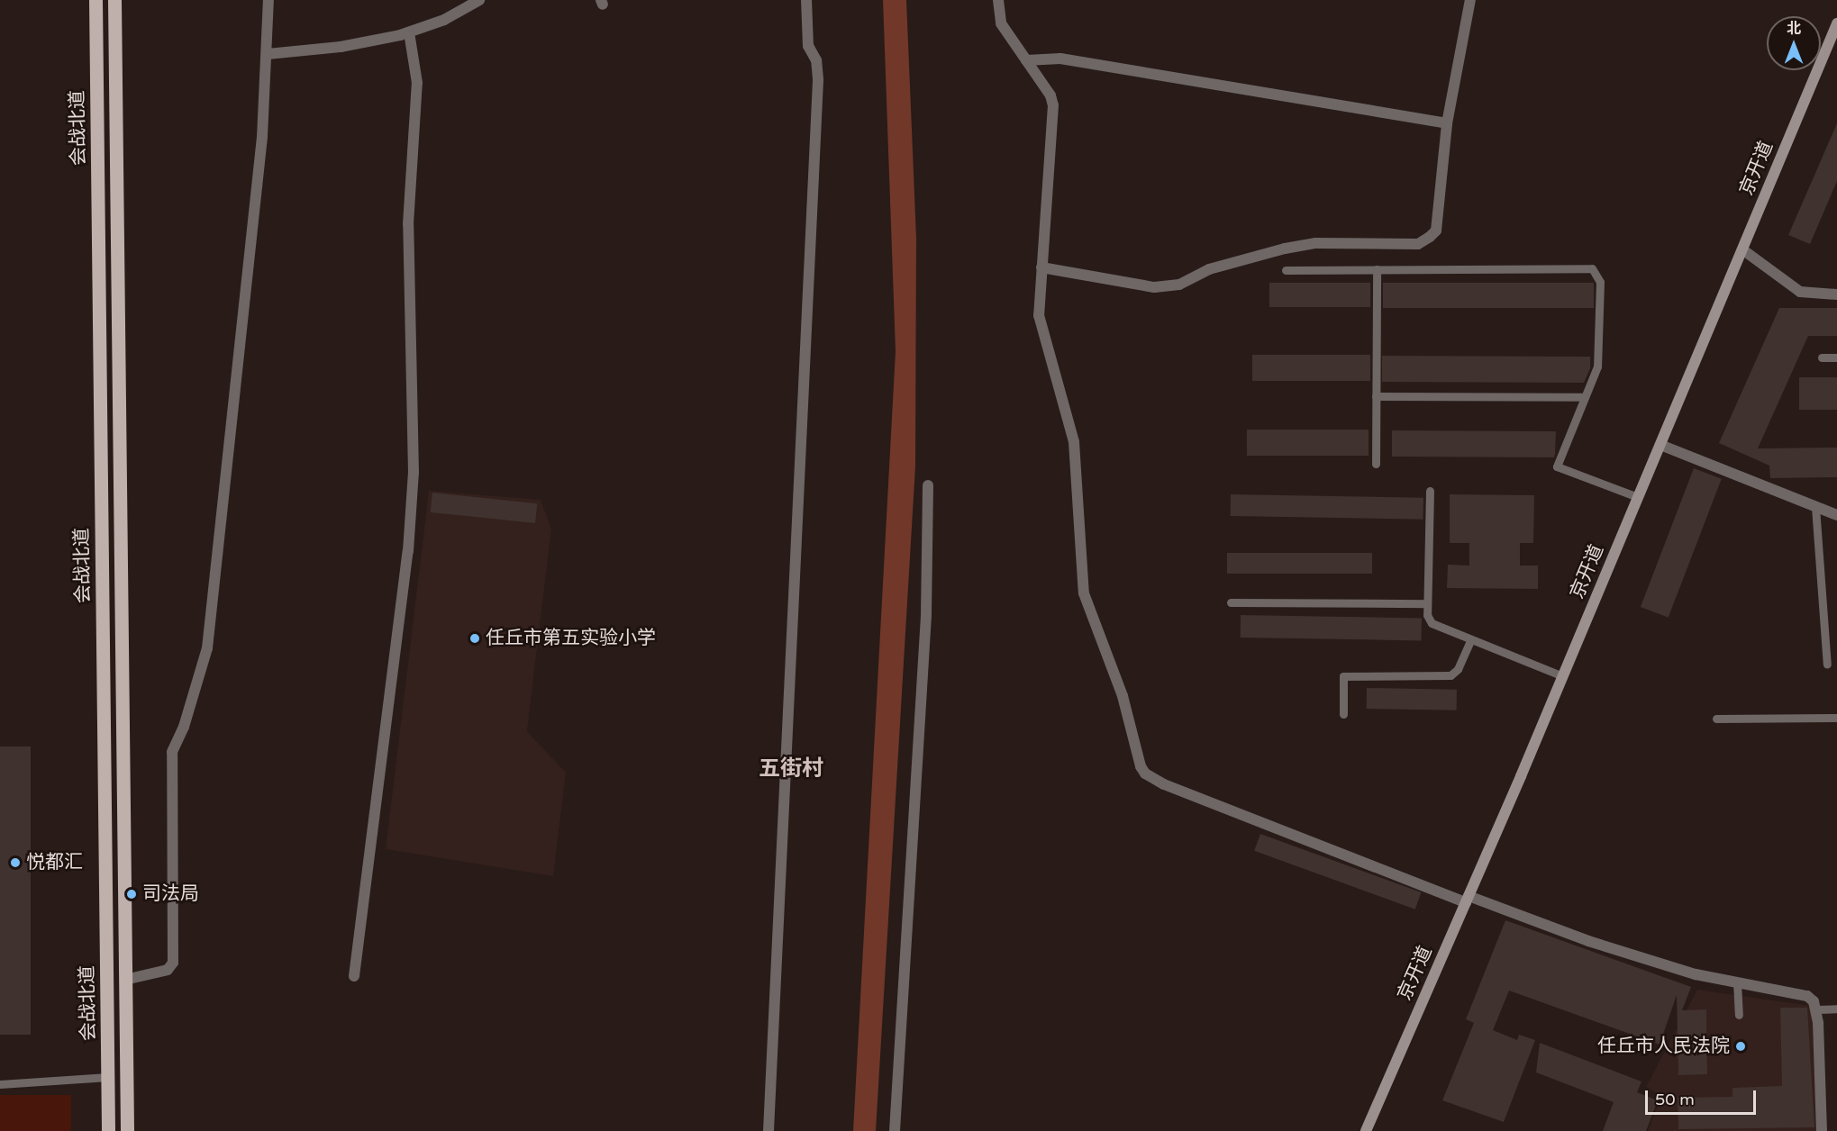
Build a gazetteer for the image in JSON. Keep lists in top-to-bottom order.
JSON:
{
  "streets": {
    "main road": ["会战北道", "京开道"]
  },
  "districts": ["五街村"],
  "places": [
    "任丘市第五实验小学",
    "悦都汇",
    "司法局",
    "任丘市人民法院"
  ],
  "scale_bar": "50 m",
  "north": "top"
}
